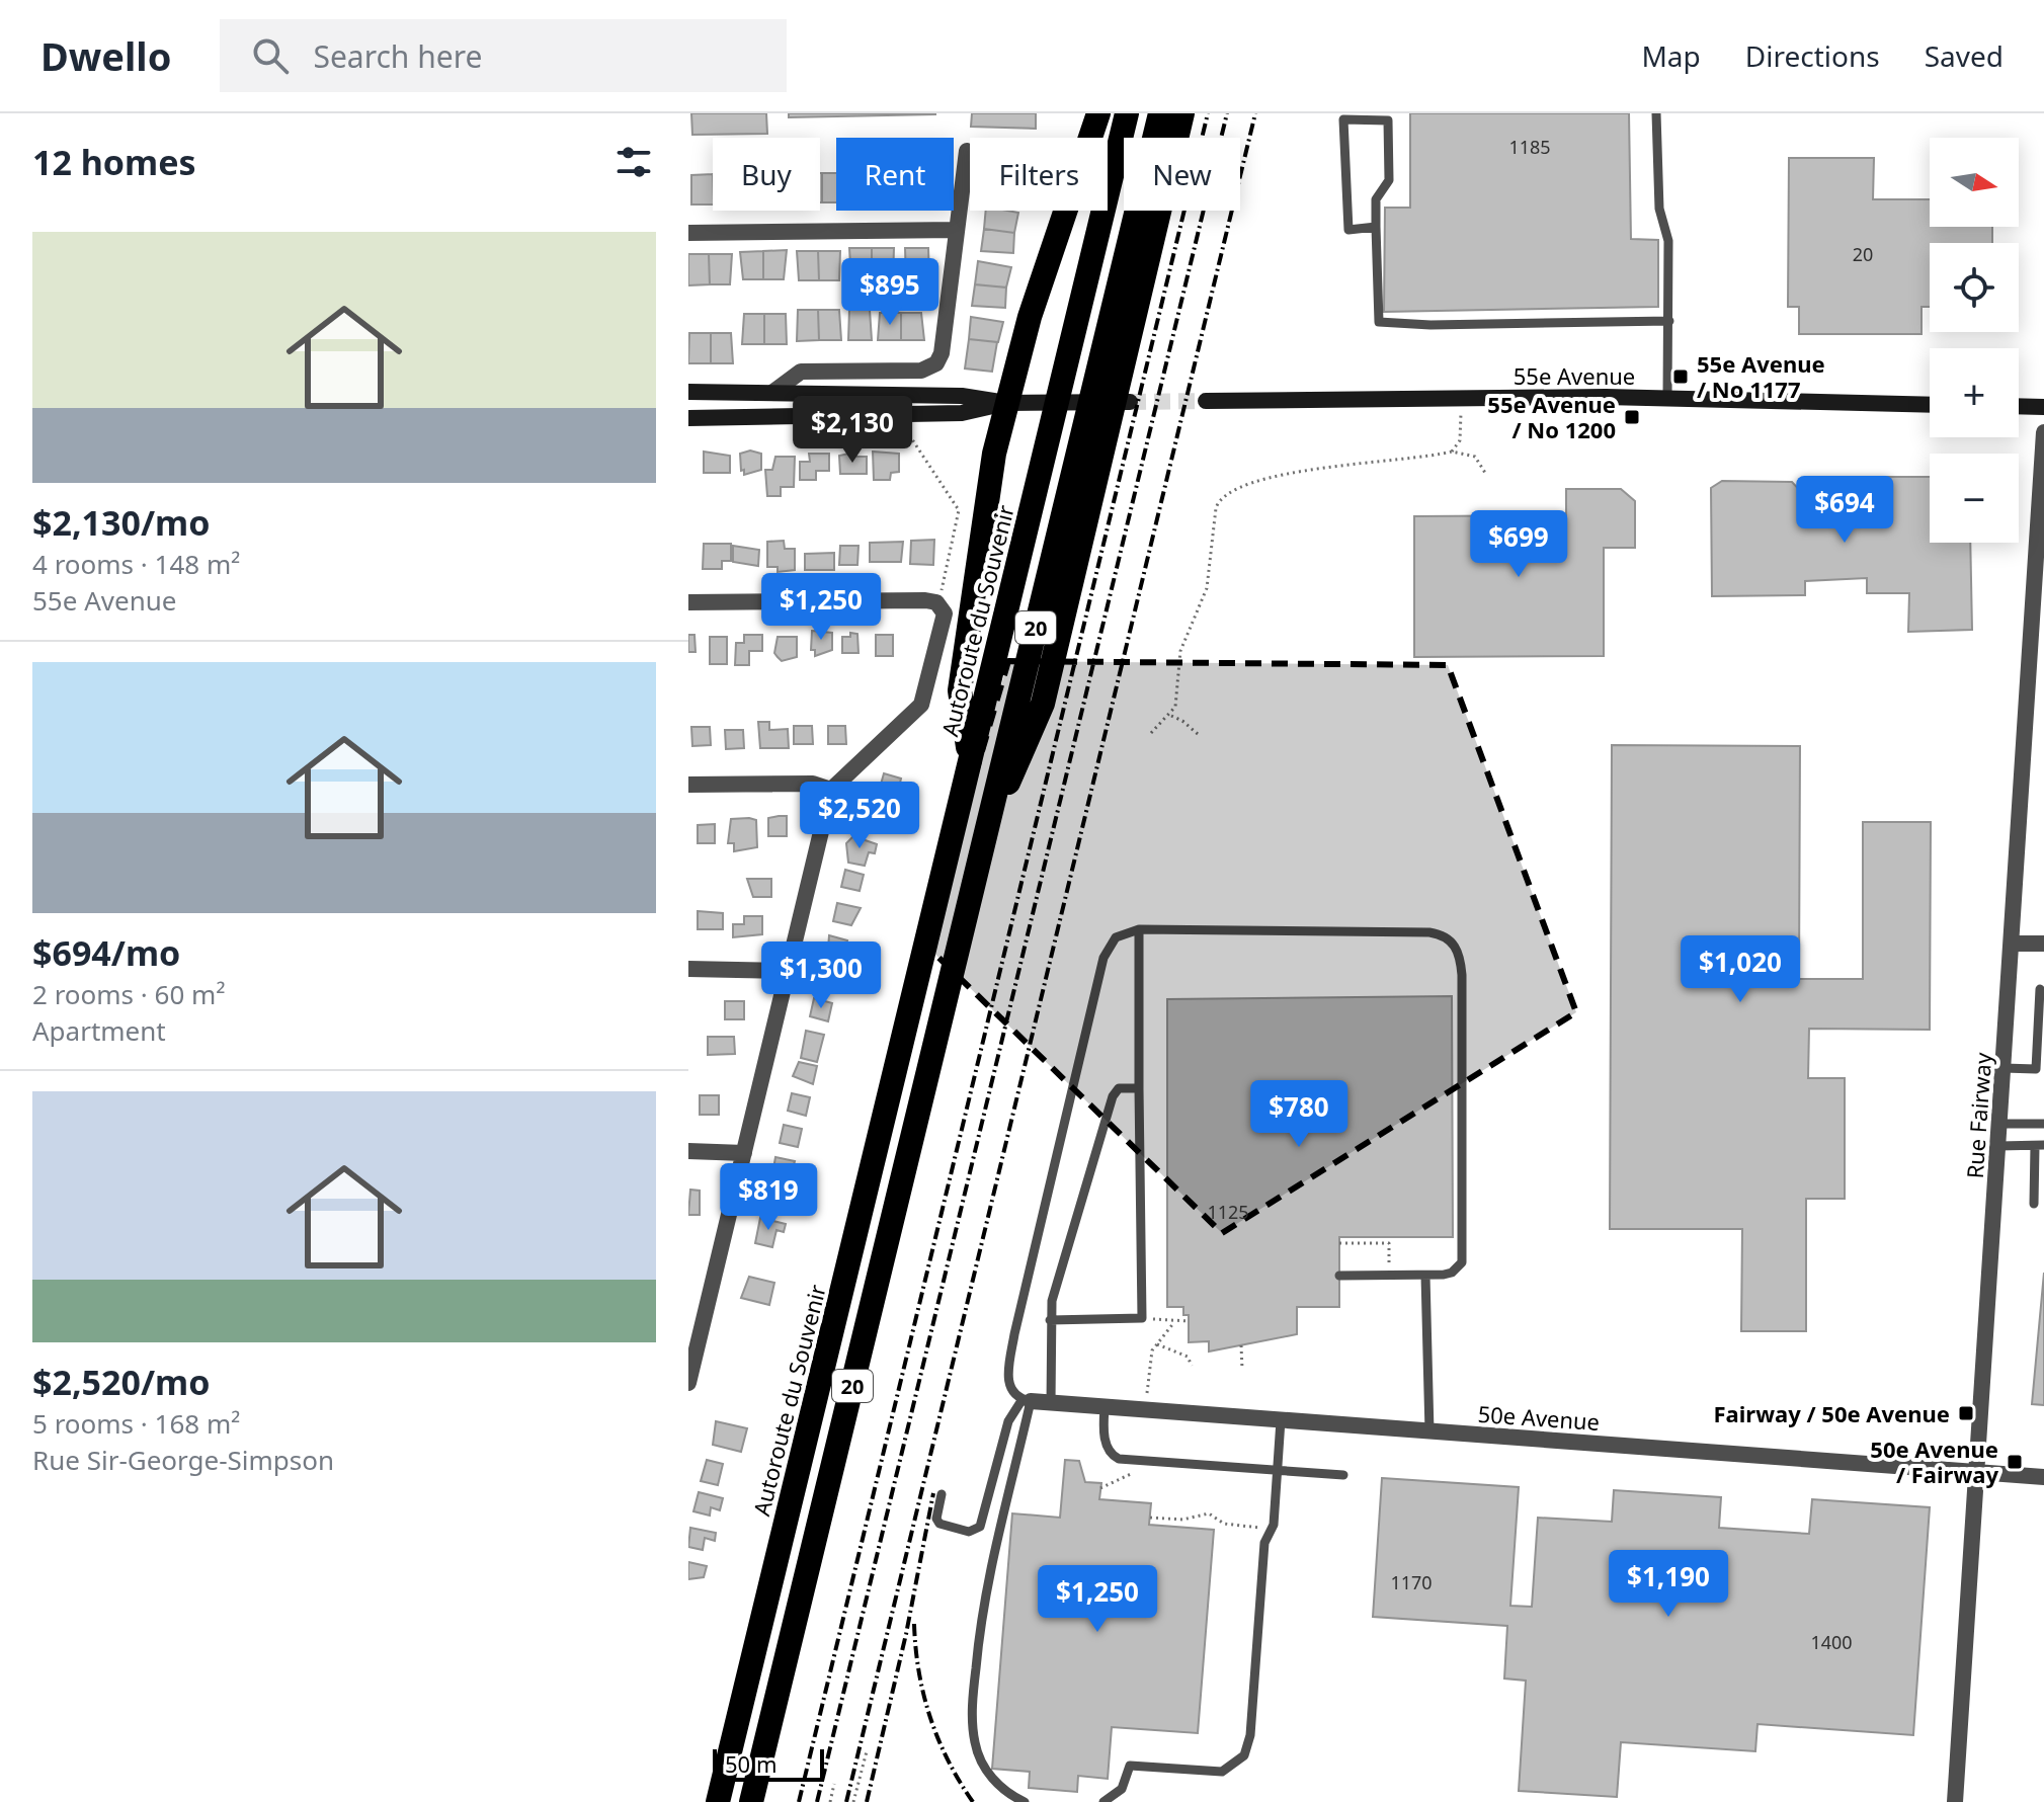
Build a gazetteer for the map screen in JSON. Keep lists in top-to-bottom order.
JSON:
{
  "streets": {
    "highway": ["Autoroute du Souvenir", "20"],
    "street": ["55e Avenue", "Rue Fairway", "50e Avenue"]
  },
  "crossings": [
    ["Rue Fairway", "50e Avenue"]
  ],
  "places": {
    "transit": [
      "55e Avenue / No 1177",
      "55e Avenue / No 1200",
      "Fairway / 50e Avenue",
      "50e Avenue / Fairway"
    ]
  },
  "house_numbers": [
    "1185",
    "20",
    "1125",
    "1170",
    "1400"
  ],
  "scale_bar": "50 m",
  "north": "right",
  "page": {
    "header": "Dwello",
    "search": "Search here",
    "nav": ["Map", "Directions", "Saved"],
    "heading": "12 homes",
    "map_buttons": ["+", "−"],
    "chip": [
      "Buy",
      "Rent",
      "Filters",
      "New"
    ],
    "list": [
      {
        "name": "$2,130/mo",
        "note": "4 rooms · 148 m² · 55e Avenue"
      },
      {
        "name": "$694/mo",
        "note": "2 rooms · 60 m² · Apartment"
      },
      {
        "name": "$2,520/mo",
        "note": "5 rooms · 168 m² · Rue Sir-George-Simpson"
      }
    ],
    "price": [
      "$895",
      "$2,130",
      "$694",
      "$699",
      "$1,250",
      "$2,520",
      "$1,020",
      "$1,300",
      "$780",
      "$819",
      "$1,190",
      "$1,250"
    ],
    "scale": "50 m"
  }
}
